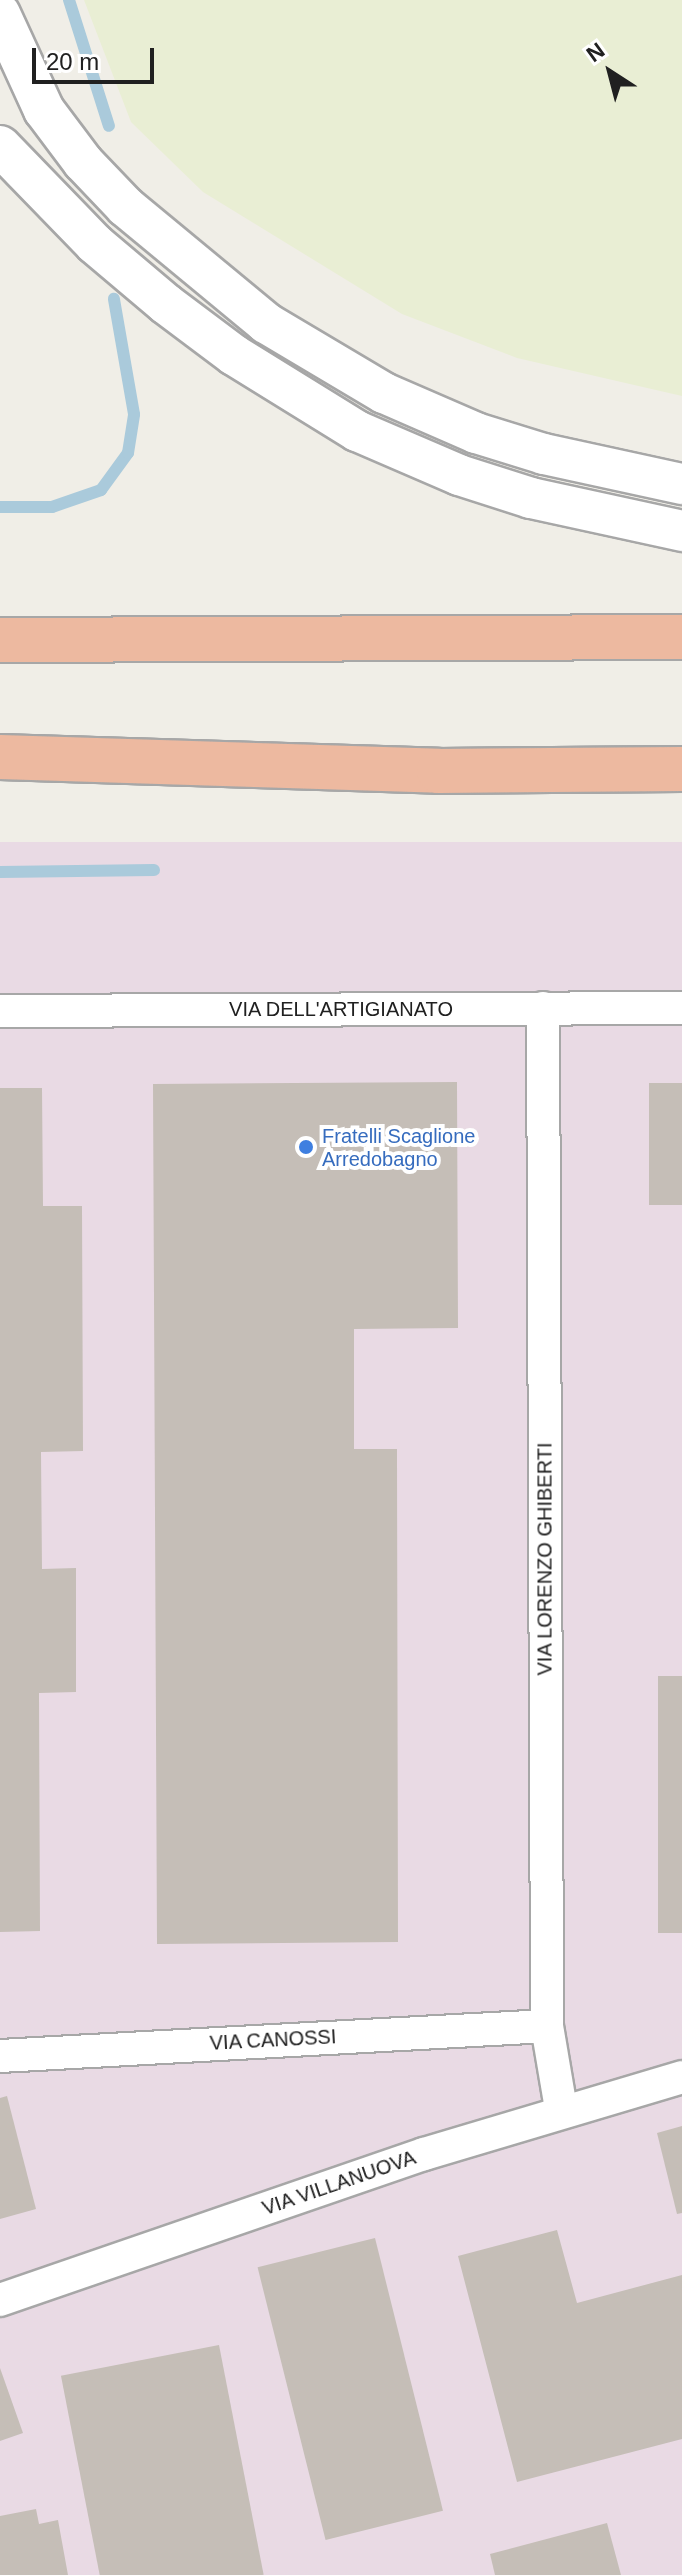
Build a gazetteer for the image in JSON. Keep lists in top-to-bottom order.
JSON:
{
  "streets": {
    "street": [
      "VIA DELL'ARTIGIANATO",
      "VIA LORENZO GHIBERTI",
      "VIA CANOSSI",
      "VIA VILLANUOVA"
    ]
  },
  "crossings": [
    ["VIA DELL'ARTIGIANATO", "VIA LORENZO GHIBERTI"],
    ["VIA LORENZO GHIBERTI", "VIA CANOSSI"],
    ["VIA LORENZO GHIBERTI", "VIA VILLANUOVA"]
  ],
  "places": ["Fratelli Scaglione Arredobagno"],
  "scale_bar": "20 m",
  "north": "top left"
}
